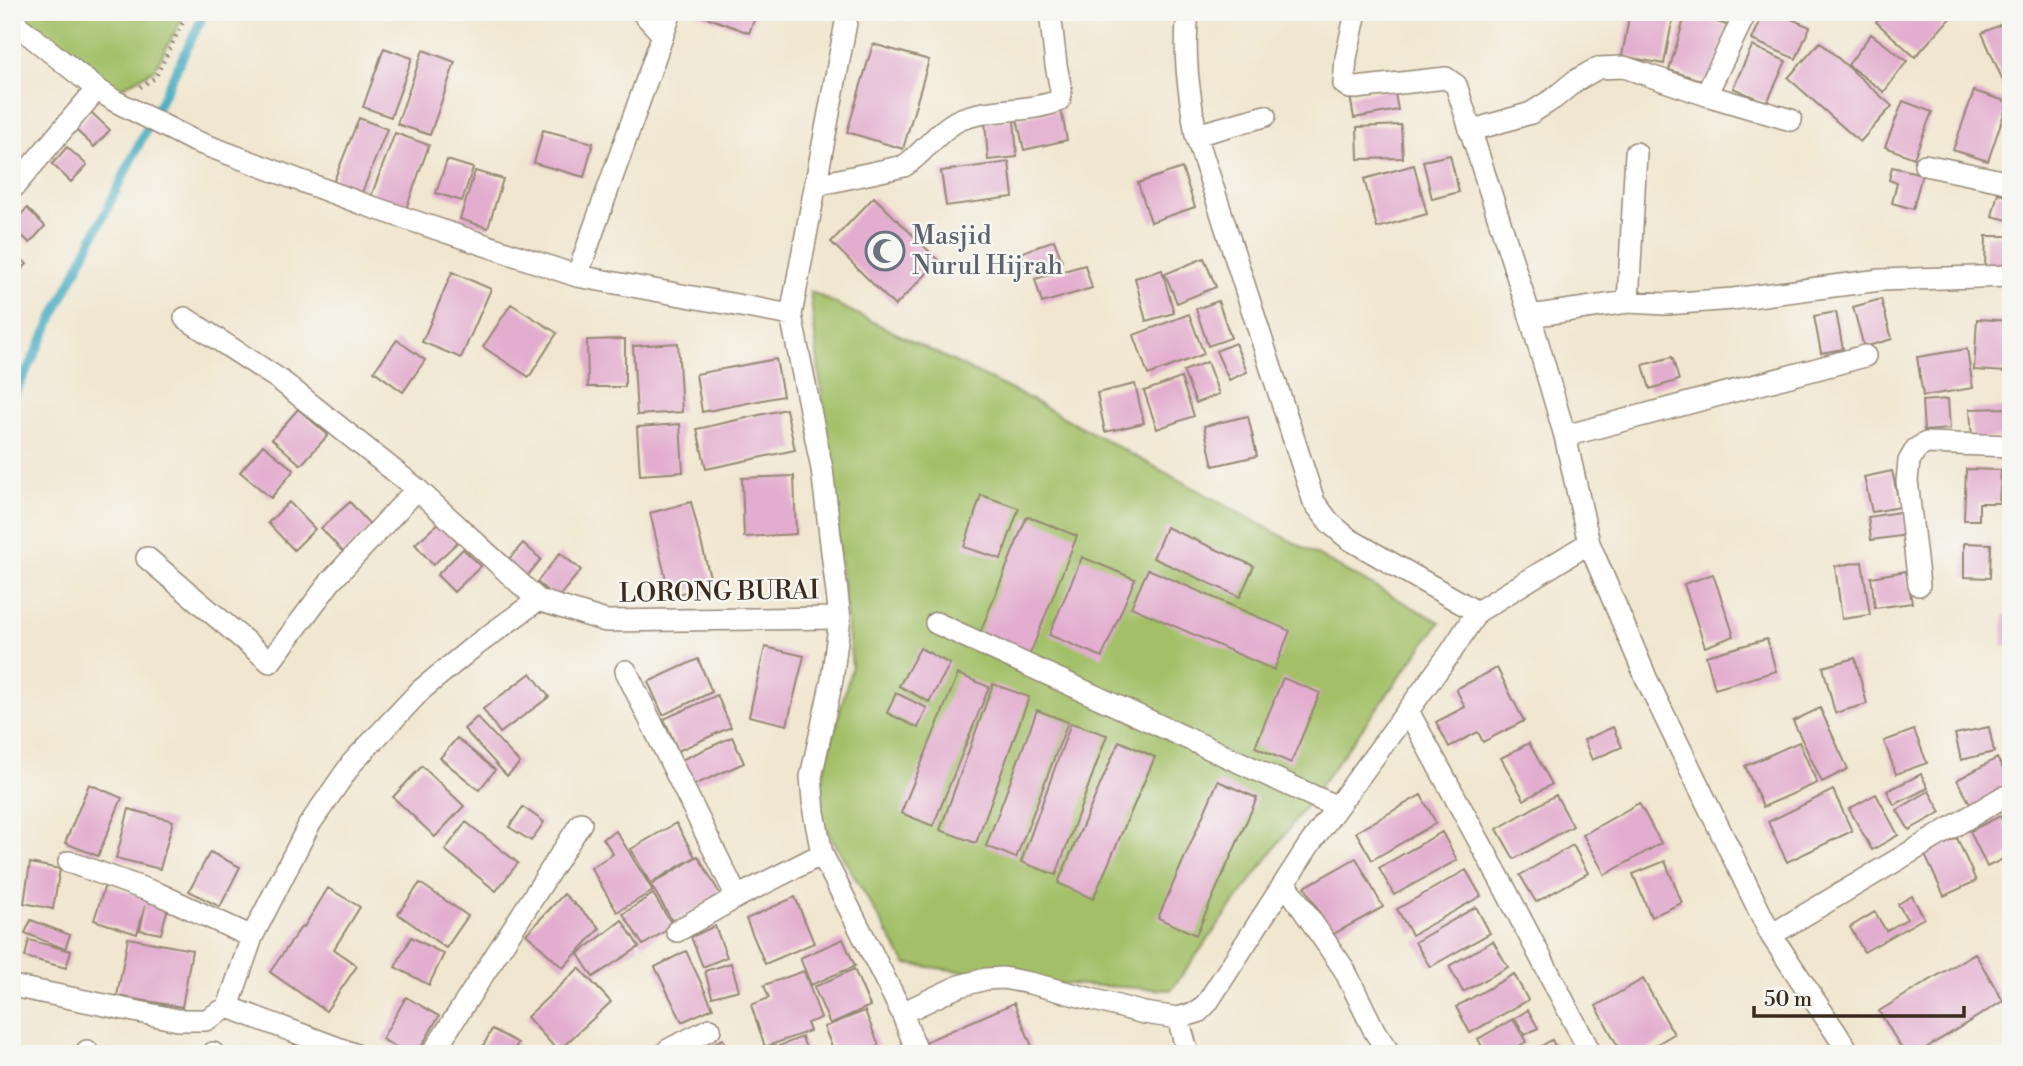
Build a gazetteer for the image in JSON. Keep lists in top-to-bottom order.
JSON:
{
  "streets": {
    "street": ["LORONG BURAI"]
  },
  "places": {
    "mosque": ["Masjid Nurul Hijrah"]
  },
  "scale_bar": "50 m"
}
